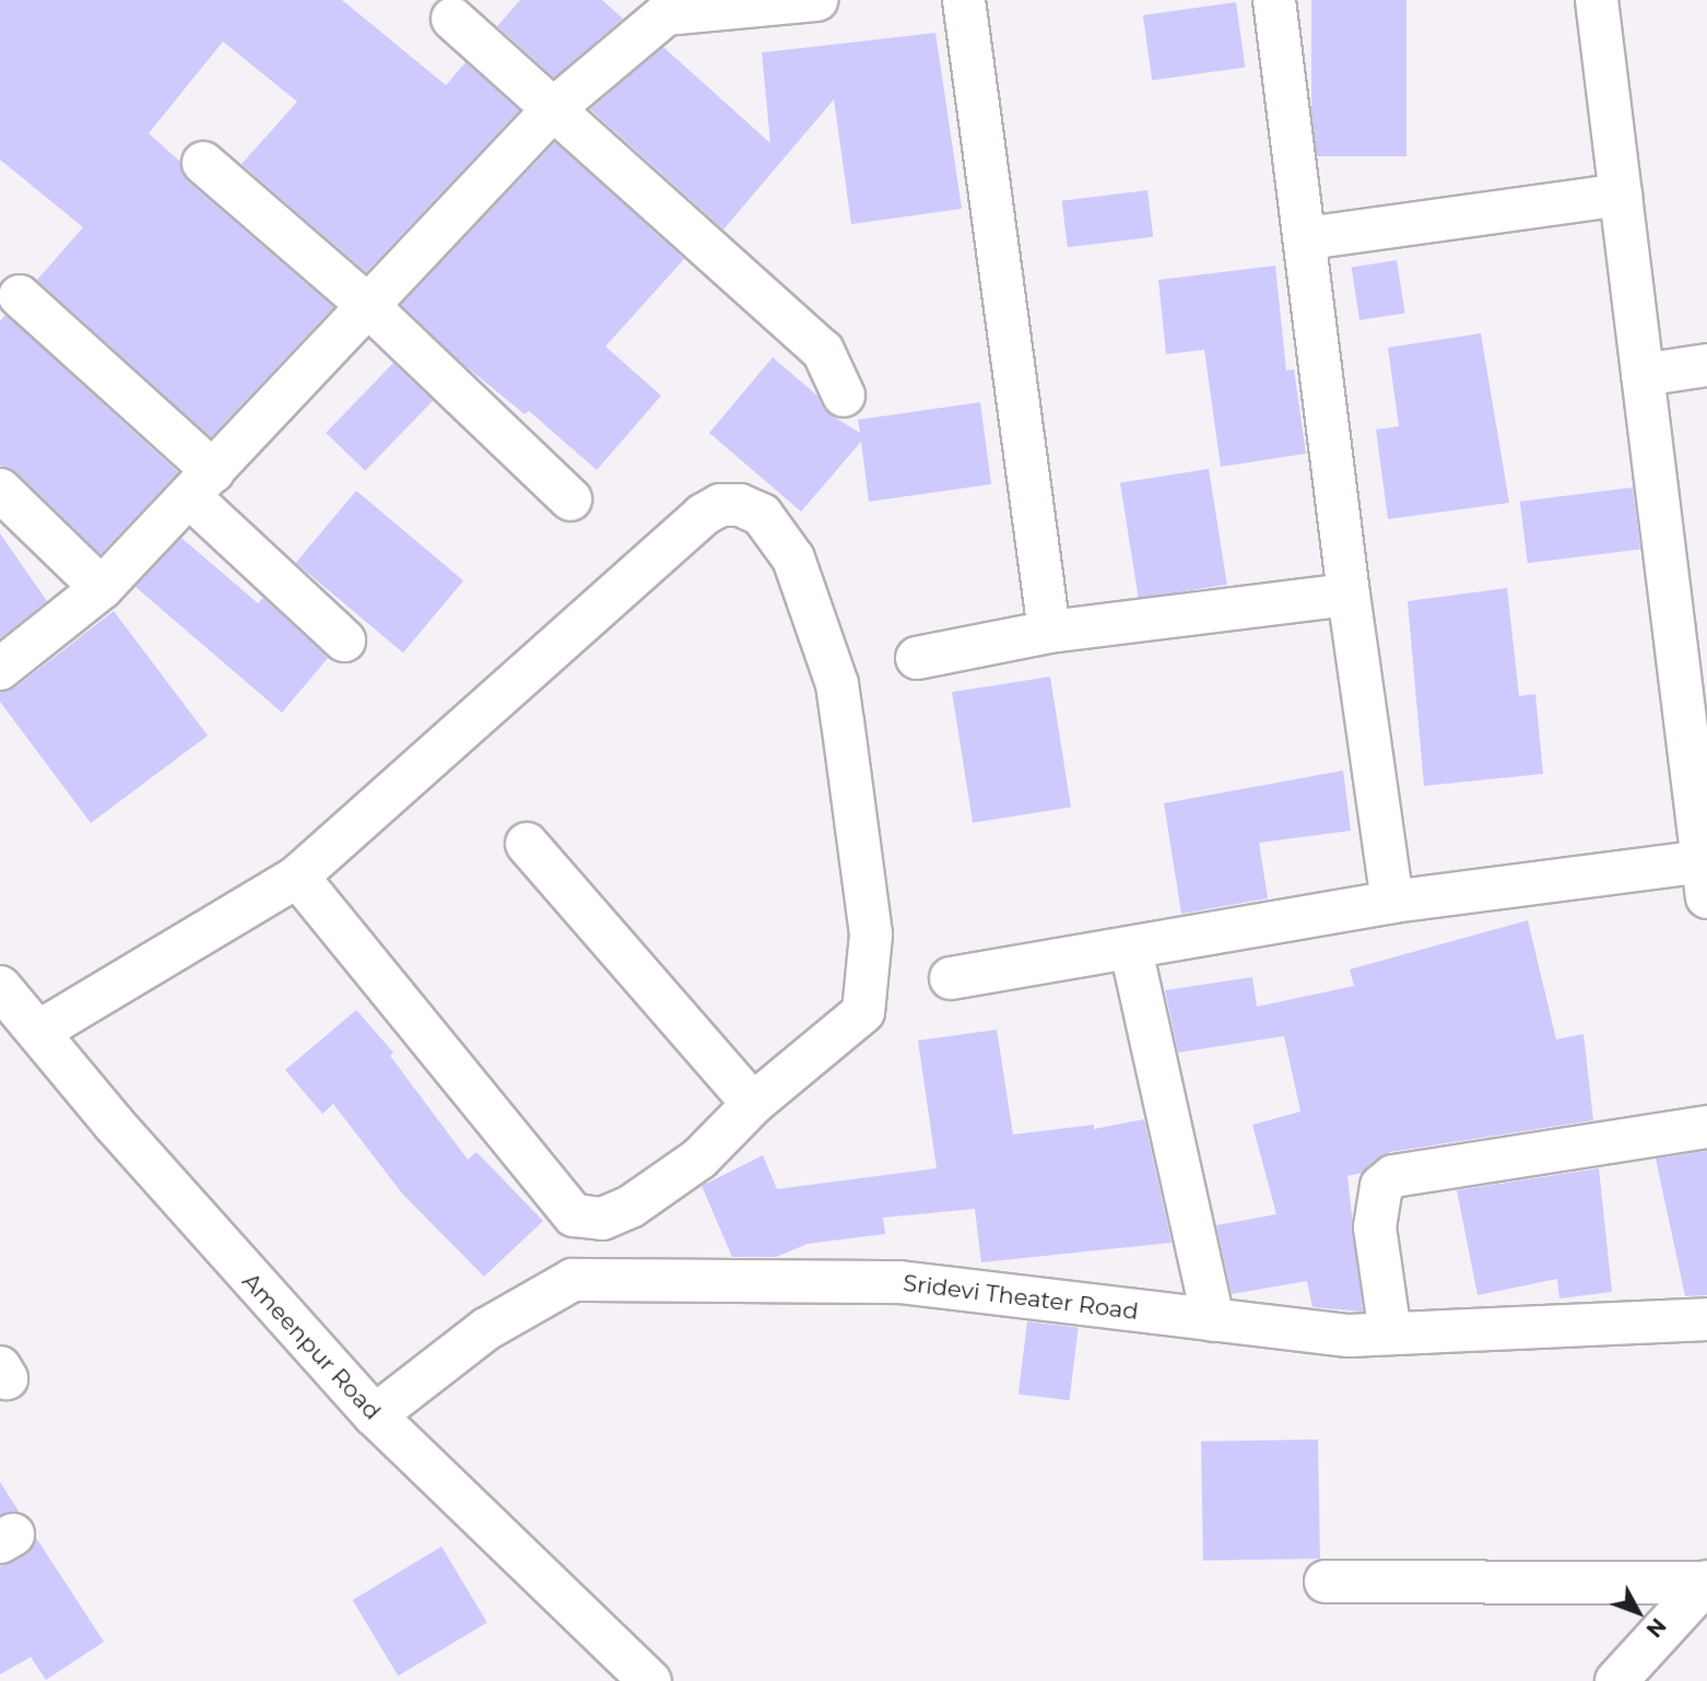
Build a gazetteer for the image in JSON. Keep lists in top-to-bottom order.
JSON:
{
  "streets": {
    "street": ["Sridevi Theater Road", "Ameenpur Road"]
  },
  "crossings": [
    ["Sridevi Theater Road", "Ameenpur Road"]
  ],
  "north": "bottom right"
}
